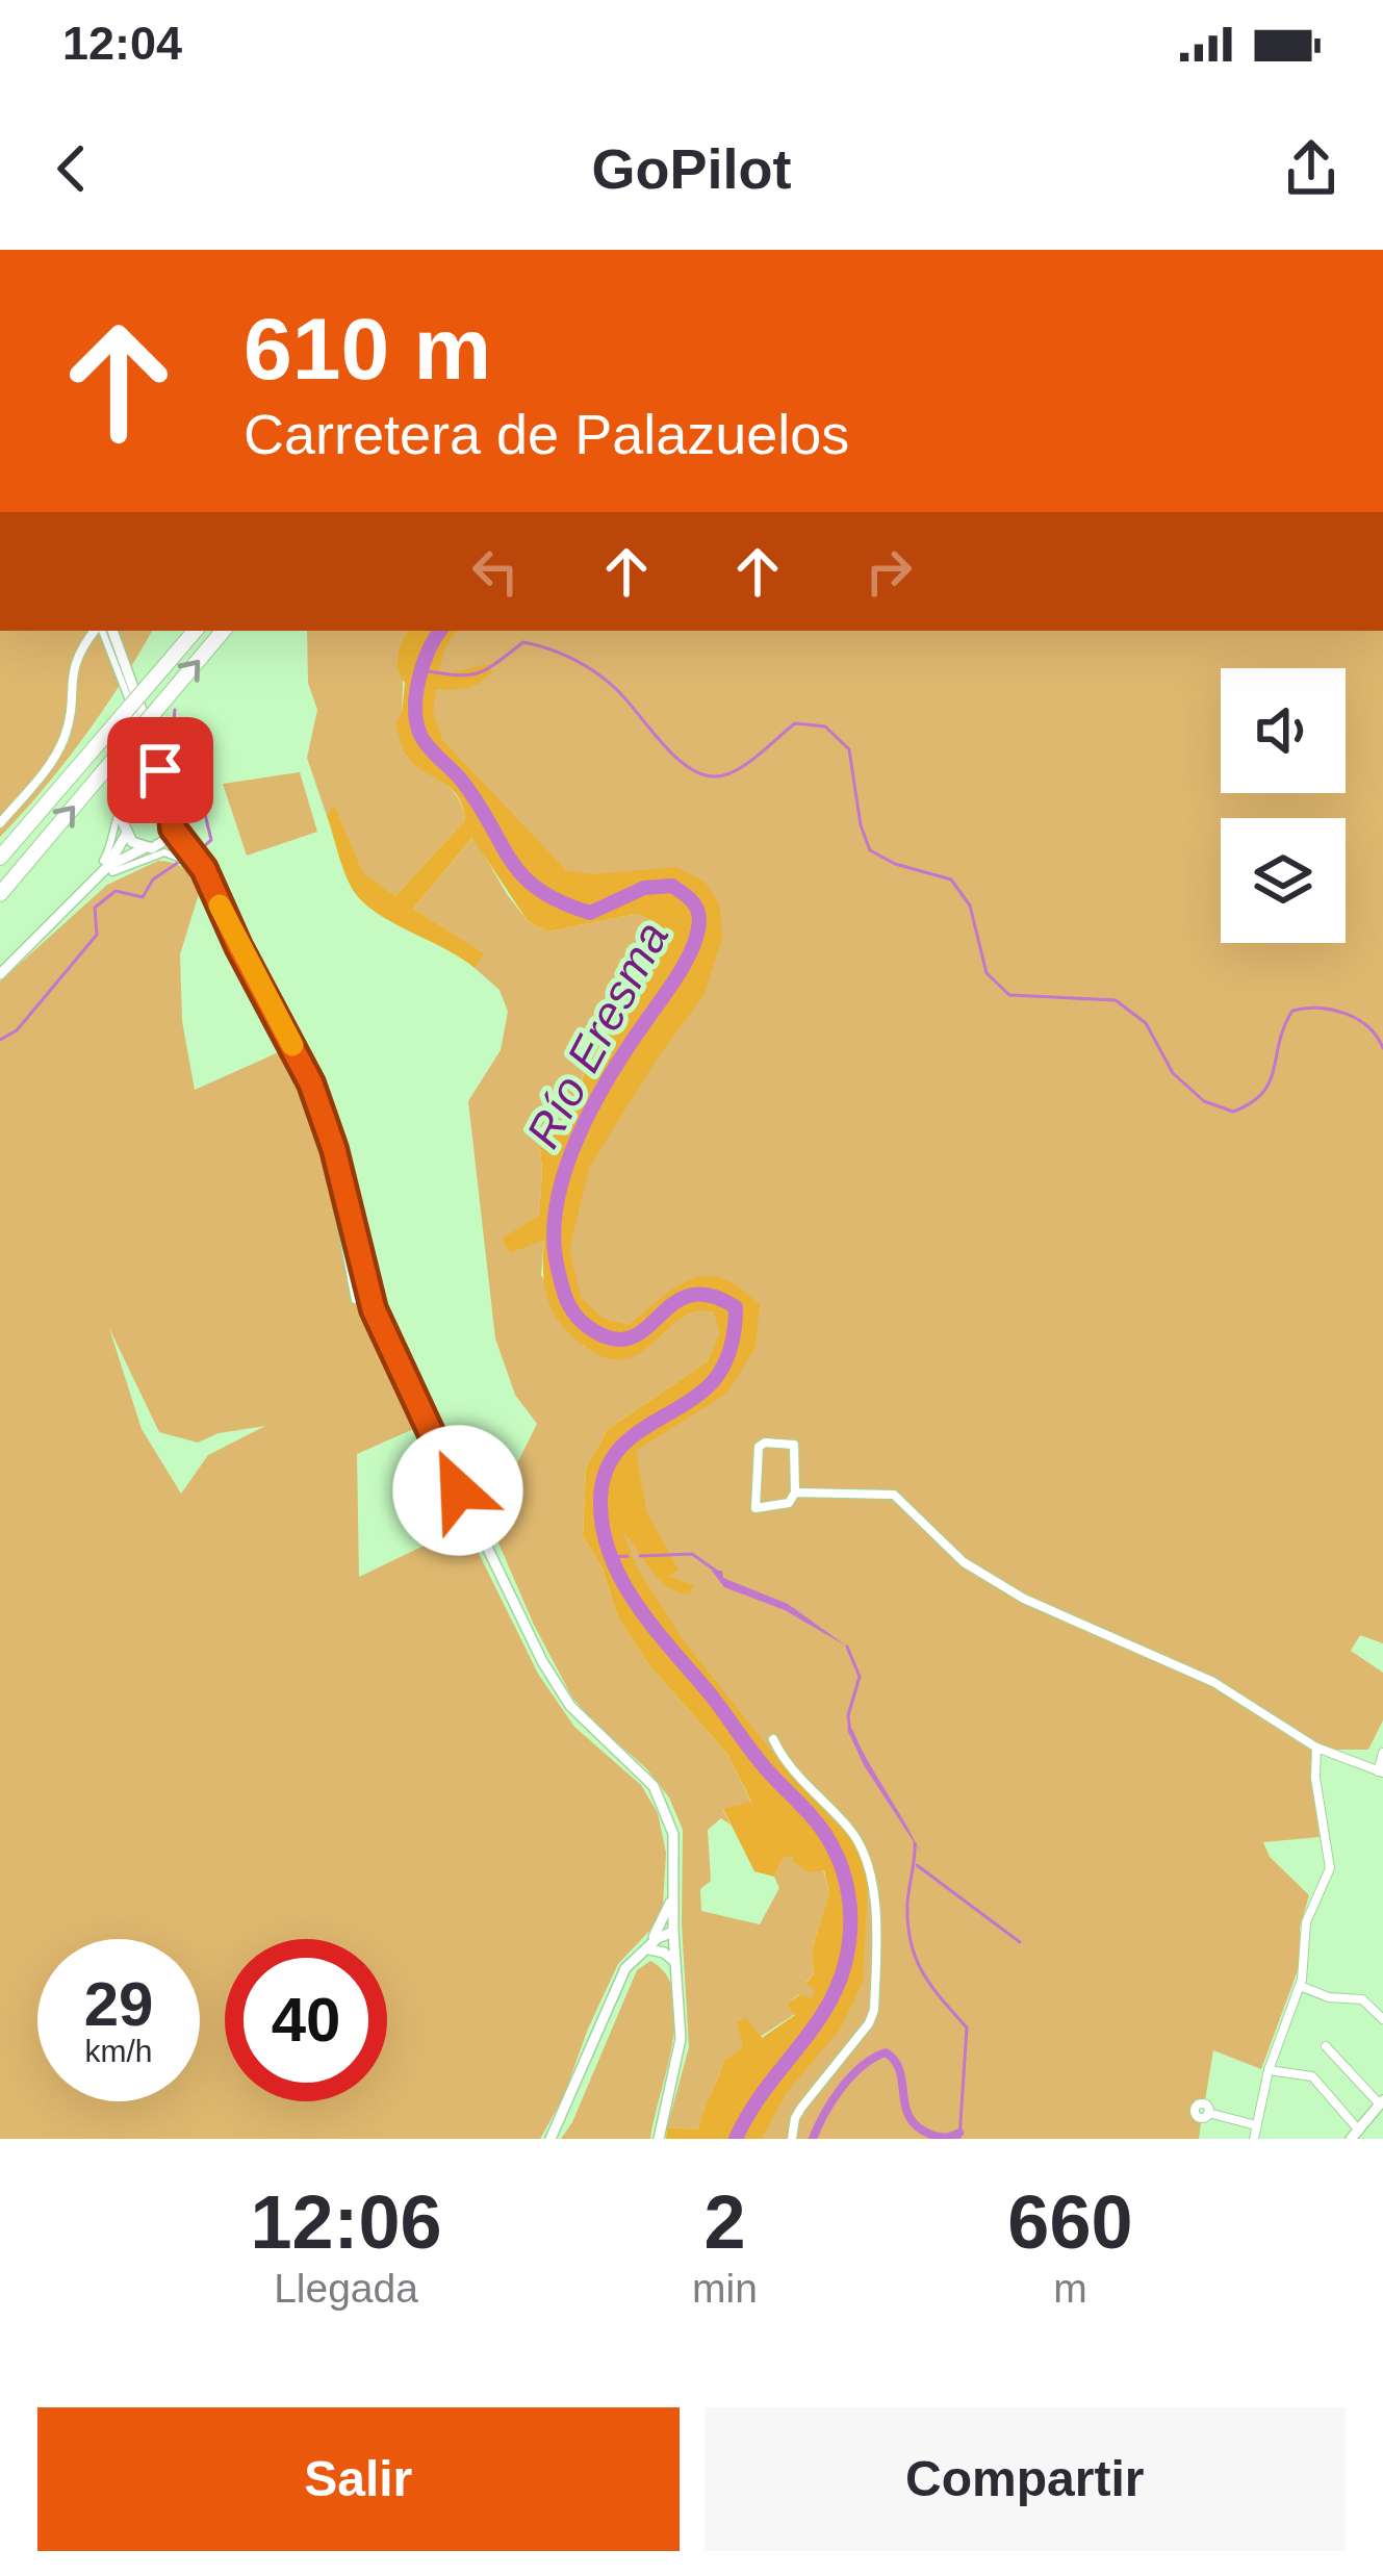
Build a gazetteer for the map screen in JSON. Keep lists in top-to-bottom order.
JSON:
{
  "water": ["Río Eresma"],
  "page": {
    "status": "12:04",
    "header": "GoPilot",
    "turn": ["610 m", "Carretera de Palazuelos"],
    "speed": "29 km/h",
    "limit": "40",
    "eta": [
      "12:06",
      "Llegada",
      "2",
      "min",
      "660",
      "m"
    ],
    "buttons": ["Salir", "Compartir"]
  }
}
